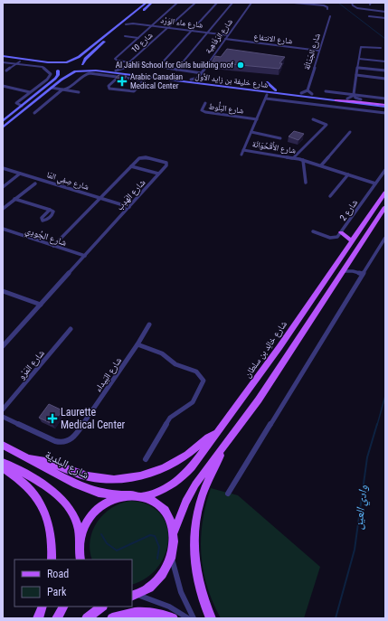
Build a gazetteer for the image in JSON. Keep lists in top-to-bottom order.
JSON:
{
  "streets": {
    "main road": ["شارع خليفة بن زايد الأول", "شارع خالِد بن سلطان", "شارع البلدية"],
    "street": [
      "شارع ماء الوَرْد",
      "شارع الرَفَاهِية",
      "شارع الانتفاع",
      "شارع 10",
      "شارع الجَدَالَة",
      "شارع البَلُّوط",
      "شارع الأُقْحُوَانَة",
      "شارع صِفِي المَا",
      "شارع الهَدِب",
      "شارع 2",
      "شارع الجُودِي",
      "شارع المَرْو",
      "شارع البَيداء"
    ]
  },
  "crossings": [
    ["شارع ماء الوَرْد", "شارع الرَفَاهِية"],
    ["شارع ماء الوَرْد", "شارع 10"],
    ["شارع الرَفَاهِية", "شارع الانتفاع"],
    ["شارع الرَفَاهِية", "شارع خليفة بن زايد الأول"],
    ["شارع الانتفاع", "شارع الجَدَالَة"],
    ["شارع 10", "شارع خليفة بن زايد الأول"],
    ["شارع البَلُّوط", "شارع الأُقْحُوَانَة"],
    ["شارع الأُقْحُوَانَة", "شارع 2"],
    ["شارع صِفِي المَا", "شارع الهَدِب"],
    ["شارع الهَدِب", "شارع الجُودِي"],
    ["شارع خالِد بن سلطان", "شارع البلدية"]
  ],
  "water": ["وادي العين"],
  "places": {
    "other": ["Al Jahli School for Girls building roof"],
    "health": ["Arabic Canadian Medical Center", "Laurette Medical Center"]
  },
  "legend": ["Road", "Park"]
}
